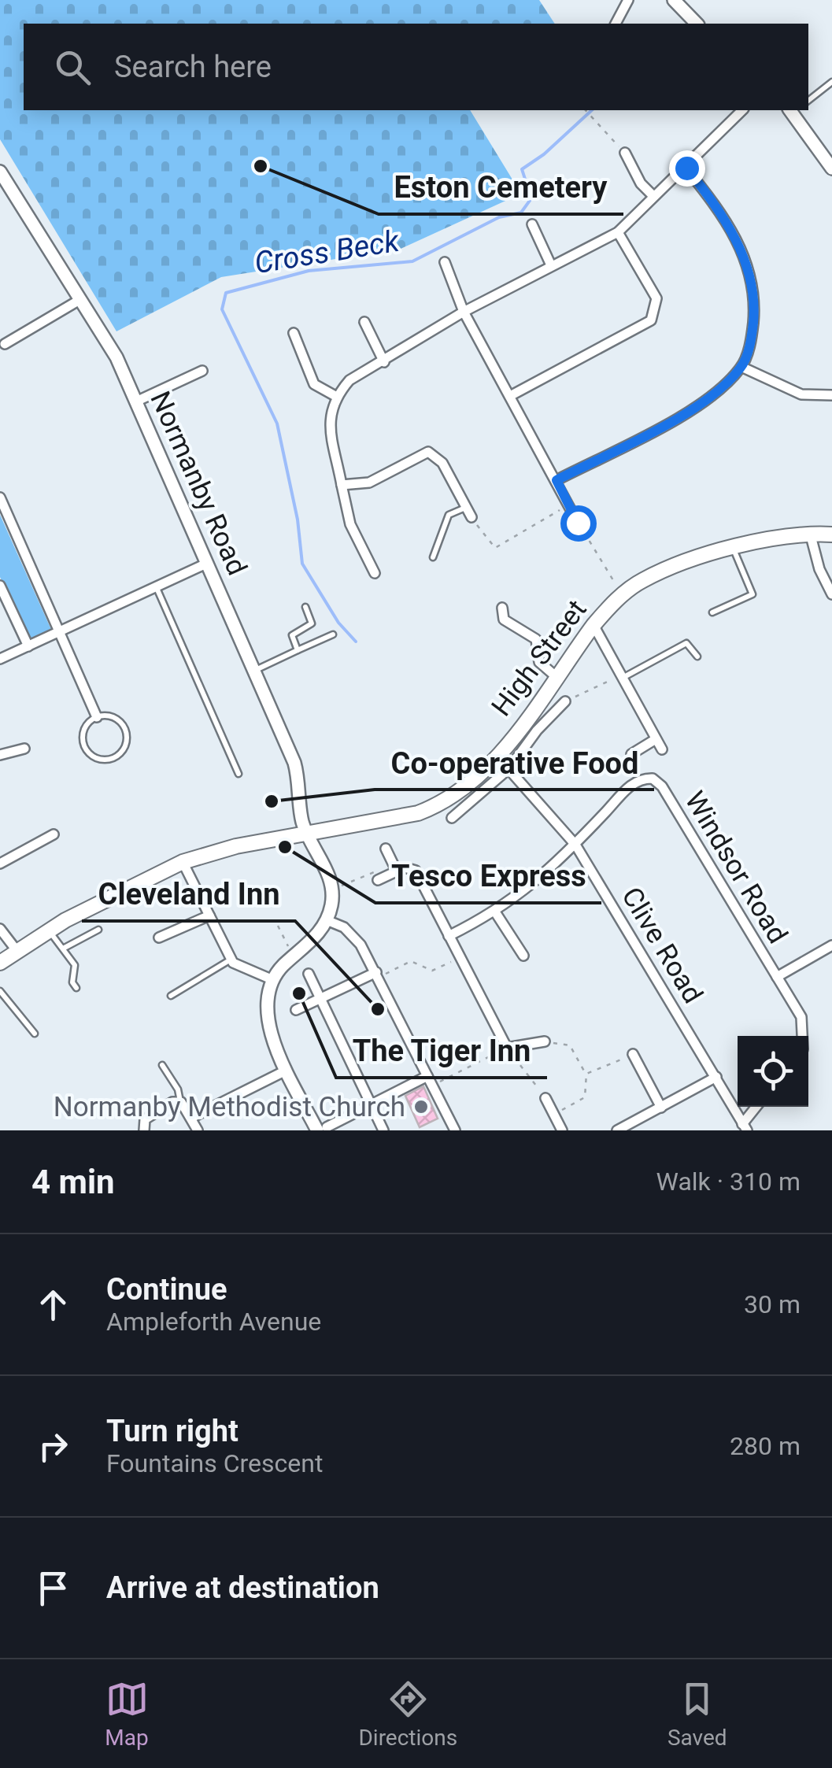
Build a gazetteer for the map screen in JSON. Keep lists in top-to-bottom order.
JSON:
{
  "streets": {
    "main road": ["High Street"],
    "street": ["Normanby Road", "Windsor Road", "Clive Road"]
  },
  "crossings": [
    ["Normanby Road", "High Street"],
    ["High Street", "Clive Road"],
    ["Windsor Road", "Clive Road"]
  ],
  "water": ["Cross Beck"],
  "places": [
    "Eston Cemetery",
    "Co-operative Food",
    "Tesco Express",
    "The Tiger Inn",
    "Cleveland Inn",
    "Normanby Methodist Church"
  ],
  "page": {
    "search": "Search here",
    "heading": ["4 min", "Walk · 310 m"],
    "list": [
      ["Continue", "Ampleforth Avenue", "30 m"],
      ["Turn right", "Fountains Crescent", "280 m"],
      "Arrive at destination"
    ],
    "nav": ["Map", "Directions", "Saved"]
  }
}
